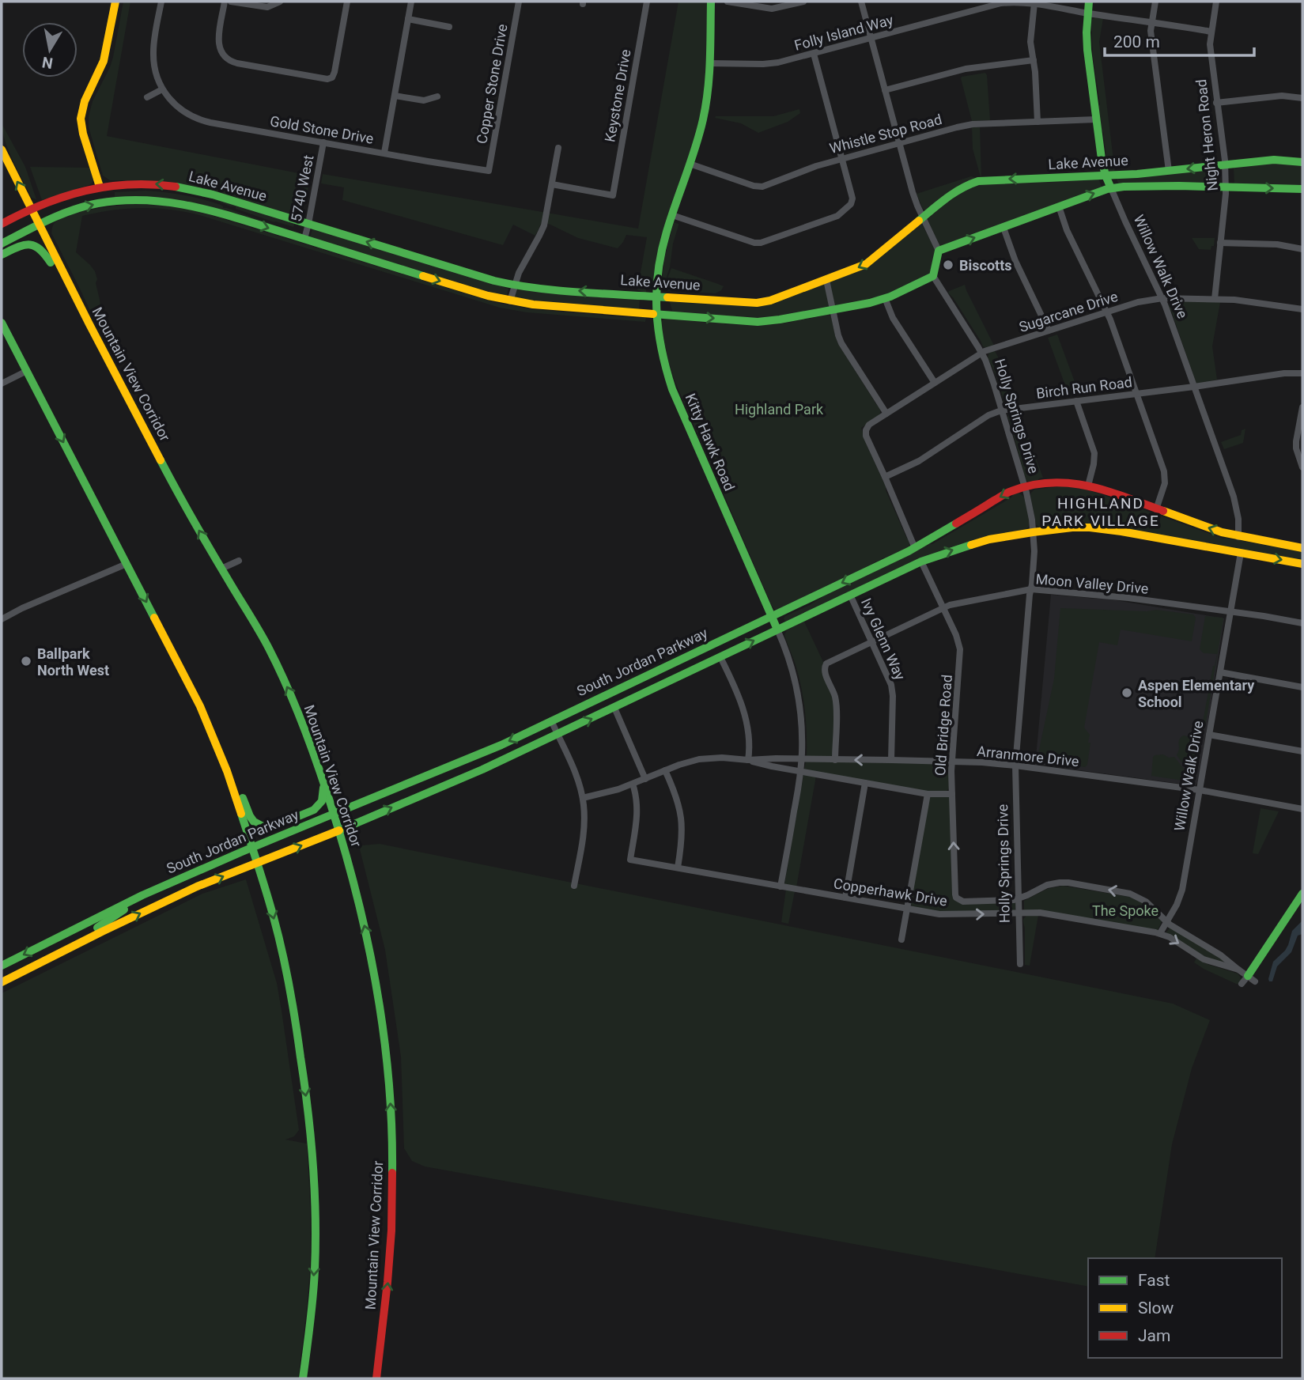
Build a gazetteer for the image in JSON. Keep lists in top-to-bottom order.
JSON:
{
  "streets": {
    "main road": [
      "Lake Avenue",
      "Willow Walk Drive",
      "Mountain View Corridor",
      "Kitty Hawk Road",
      "South Jordan Parkway"
    ],
    "street": [
      "Folly Island Way",
      "Copper Stone Drive",
      "Keystone Drive",
      "Gold Stone Drive",
      "Whistle Stop Road",
      "Night Heron Road",
      "5740 West",
      "Sugarcane Drive",
      "Birch Run Road",
      "Holly Springs Drive",
      "Moon Valley Drive",
      "Ivy Glenn Way",
      "Old Bridge Road",
      "Arranmore Drive",
      "Copperhawk Drive"
    ]
  },
  "crossings": [
    ["Folly Island Way", "Night Heron Road"],
    ["Folly Island Way", "Willow Walk Drive"],
    ["Folly Island Way", "Kitty Hawk Road"],
    ["Copper Stone Drive", "Gold Stone Drive"],
    ["Gold Stone Drive", "5740 West"],
    ["Whistle Stop Road", "Willow Walk Drive"],
    ["Whistle Stop Road", "Kitty Hawk Road"],
    ["Night Heron Road", "Lake Avenue"],
    ["Night Heron Road", "Sugarcane Drive"],
    ["Lake Avenue", "5740 West"],
    ["Lake Avenue", "Willow Walk Drive"],
    ["Lake Avenue", "Mountain View Corridor"],
    ["Lake Avenue", "Holly Springs Drive"],
    ["Lake Avenue", "Kitty Hawk Road"],
    ["Willow Walk Drive", "Sugarcane Drive"],
    ["Willow Walk Drive", "Birch Run Road"],
    ["Willow Walk Drive", "Moon Valley Drive"],
    ["Willow Walk Drive", "South Jordan Parkway"],
    ["Willow Walk Drive", "Arranmore Drive"],
    ["Willow Walk Drive", "Copperhawk Drive"],
    ["Sugarcane Drive", "Birch Run Road"],
    ["Sugarcane Drive", "Holly Springs Drive"],
    ["Mountain View Corridor", "South Jordan Parkway"],
    ["Birch Run Road", "Holly Springs Drive"],
    ["Holly Springs Drive", "Moon Valley Drive"],
    ["Holly Springs Drive", "South Jordan Parkway"],
    ["Holly Springs Drive", "Arranmore Drive"],
    ["Holly Springs Drive", "Copperhawk Drive"],
    ["Kitty Hawk Road", "South Jordan Parkway"],
    ["Kitty Hawk Road", "Arranmore Drive"],
    ["Kitty Hawk Road", "Copperhawk Drive"],
    ["Moon Valley Drive", "Ivy Glenn Way"],
    ["Moon Valley Drive", "Old Bridge Road"],
    ["Moon Valley Drive", "Arranmore Drive"],
    ["Ivy Glenn Way", "South Jordan Parkway"],
    ["Ivy Glenn Way", "Arranmore Drive"],
    ["South Jordan Parkway", "Old Bridge Road"],
    ["Old Bridge Road", "Arranmore Drive"],
    ["Old Bridge Road", "Copperhawk Drive"],
    ["Arranmore Drive", "Copperhawk Drive"]
  ],
  "one_way": ["Mountain View Corridor"],
  "districts": ["HIGHLAND PARK VILLAGE"],
  "parks": ["Highland Park", "The Spoke"],
  "places": ["Biscotts", "Ballpark North West", "Aspen Elementary School"],
  "legend": ["Fast", "Slow", "Jam"],
  "scale_bar": "200 m",
  "north": "bottom"
}
